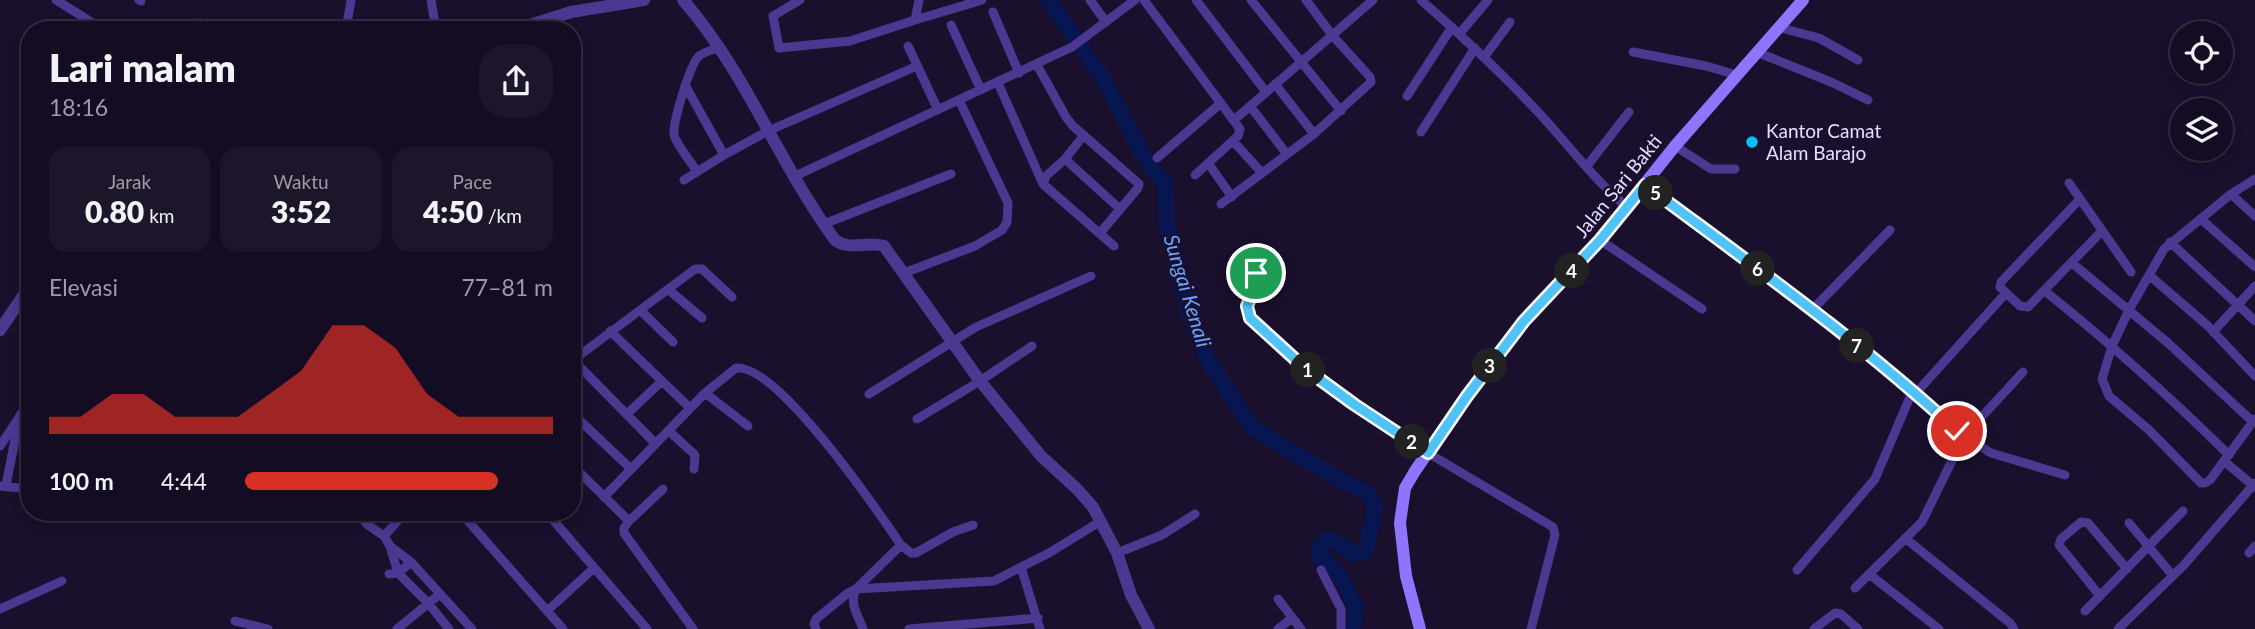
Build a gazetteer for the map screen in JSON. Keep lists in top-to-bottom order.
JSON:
{
  "streets": {
    "main road": ["Jalan Sari Bakti"]
  },
  "water": ["Sungai Kenali"],
  "places": ["Kantor Camat Alam Barajo"],
  "page": {
    "heading": ["Lari malam", "18:16"],
    "stats": [
      ["Jarak", "0.80 km"],
      ["Waktu", "3:52"],
      ["Pace", "4:50 /km"]
    ],
    "pins": [
      "5",
      "6",
      "4",
      "7",
      "3",
      "1",
      "2"
    ],
    "chart": ["Elevasi", "77–81 m"],
    "list": [
      {
        "name": "100 m",
        "note": "4:44"
      }
    ]
  }
}
